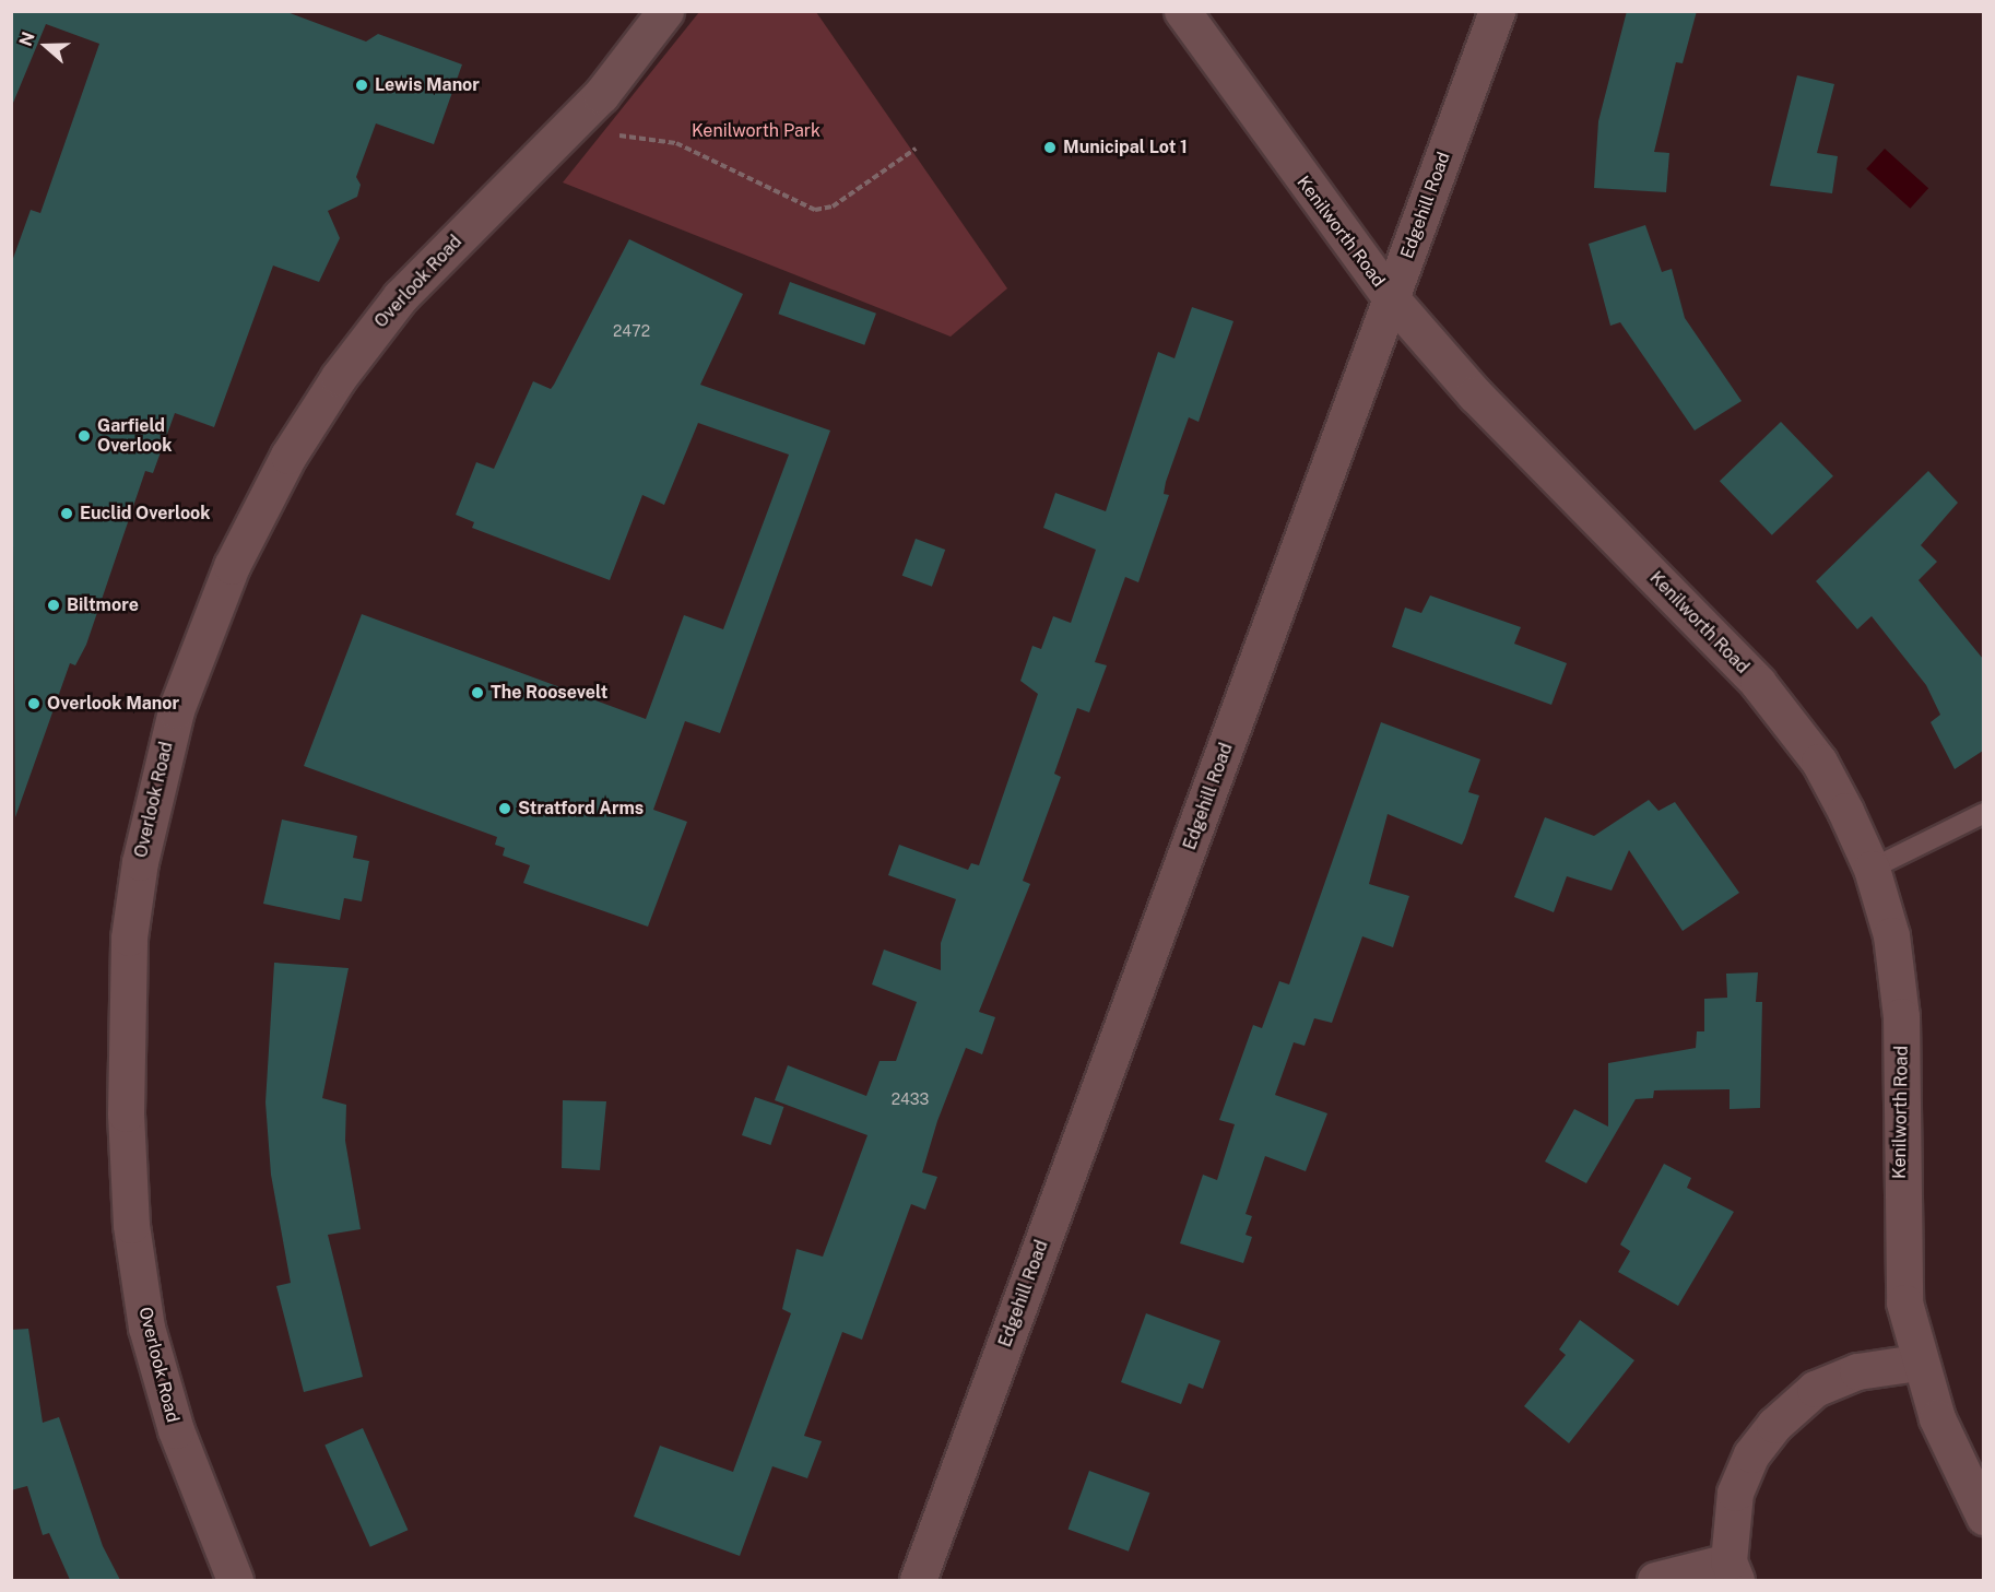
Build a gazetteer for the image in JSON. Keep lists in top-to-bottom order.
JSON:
{
  "streets": {
    "street": ["Edgehill Road", "Kenilworth Road", "Overlook Road"]
  },
  "crossings": [
    ["Edgehill Road", "Kenilworth Road"]
  ],
  "parks": ["Kenilworth Park"],
  "places": [
    "Lewis Manor",
    "Municipal Lot 1",
    "Garfield Overlook",
    "Euclid Overlook",
    "Biltmore",
    "The Roosevelt",
    "Overlook Manor",
    "Stratford Arms"
  ],
  "house_numbers": ["2472", "2433"],
  "north": "left"
}
